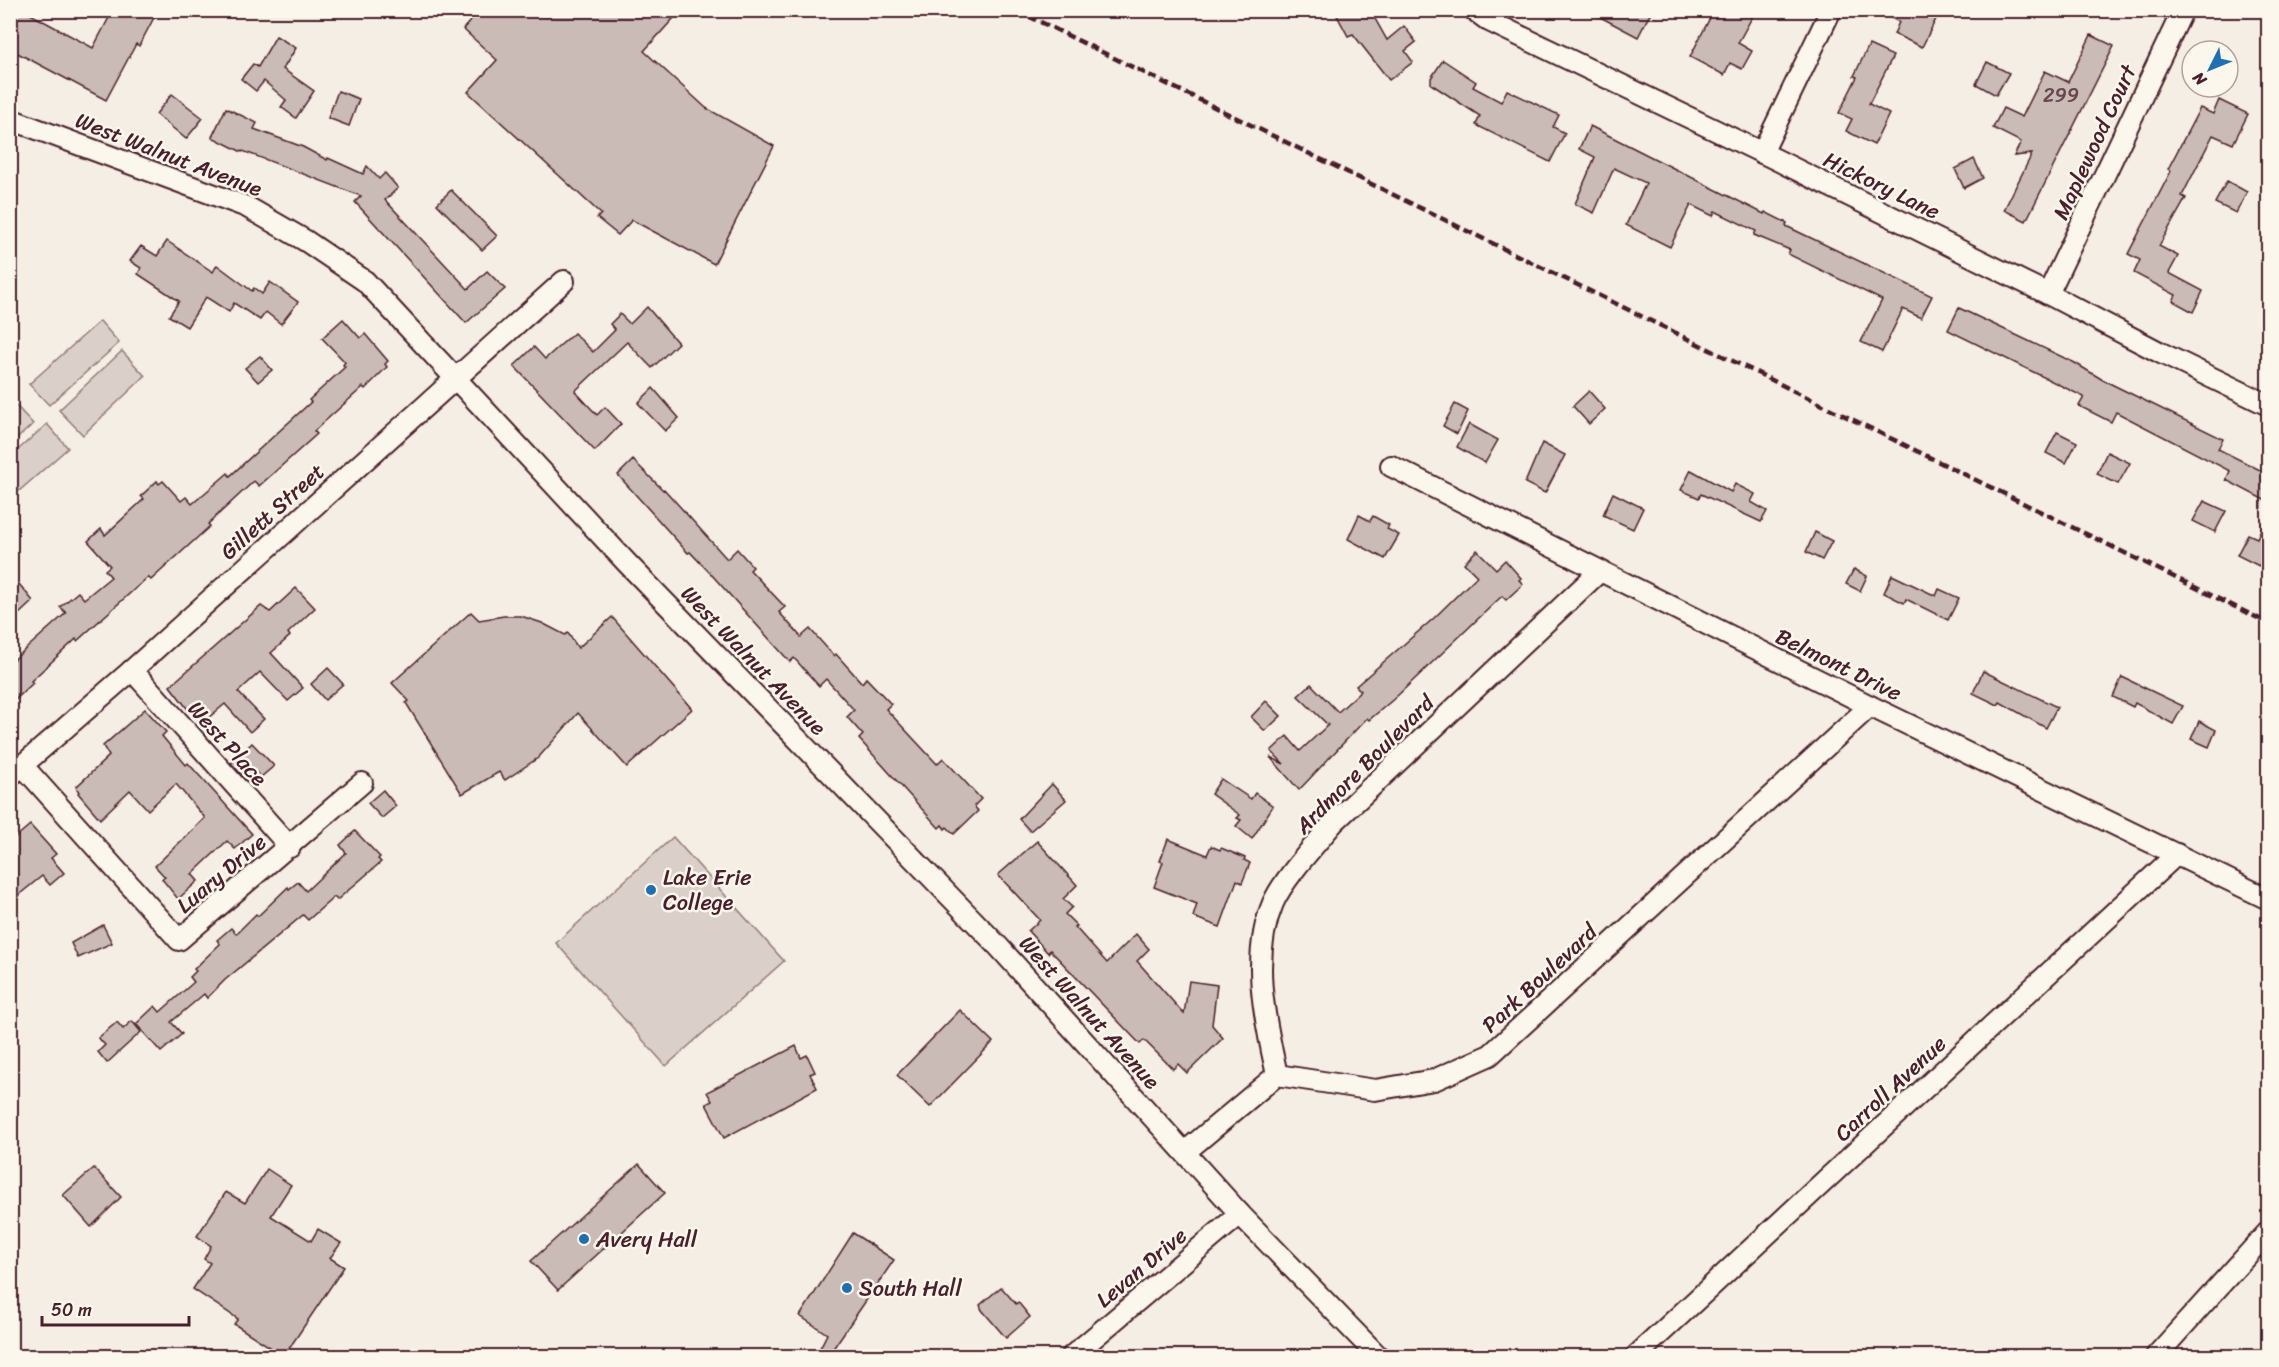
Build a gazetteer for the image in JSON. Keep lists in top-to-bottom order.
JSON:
{
  "streets": {
    "street": [
      "Maplewood Court",
      "West Walnut Avenue",
      "Hickory Lane",
      "Gillett Street",
      "Belmont Drive",
      "West Place",
      "Ardmore Boulevard",
      "Luary Drive",
      "Park Boulevard",
      "Carroll Avenue",
      "Levan Drive"
    ]
  },
  "crossings": [
    ["Maplewood Court", "Hickory Lane"],
    ["West Walnut Avenue", "Gillett Street"],
    ["West Walnut Avenue", "Levan Drive"],
    ["Gillett Street", "West Place"],
    ["Gillett Street", "Luary Drive"],
    ["Belmont Drive", "Ardmore Boulevard"],
    ["Belmont Drive", "Park Boulevard"],
    ["Belmont Drive", "Carroll Avenue"],
    ["West Place", "Luary Drive"],
    ["Ardmore Boulevard", "Park Boulevard"]
  ],
  "places": ["Lake Erie College", "Avery Hall", "South Hall"],
  "house_numbers": ["299"],
  "scale_bar": "50 m",
  "north": "bottom left"
}
